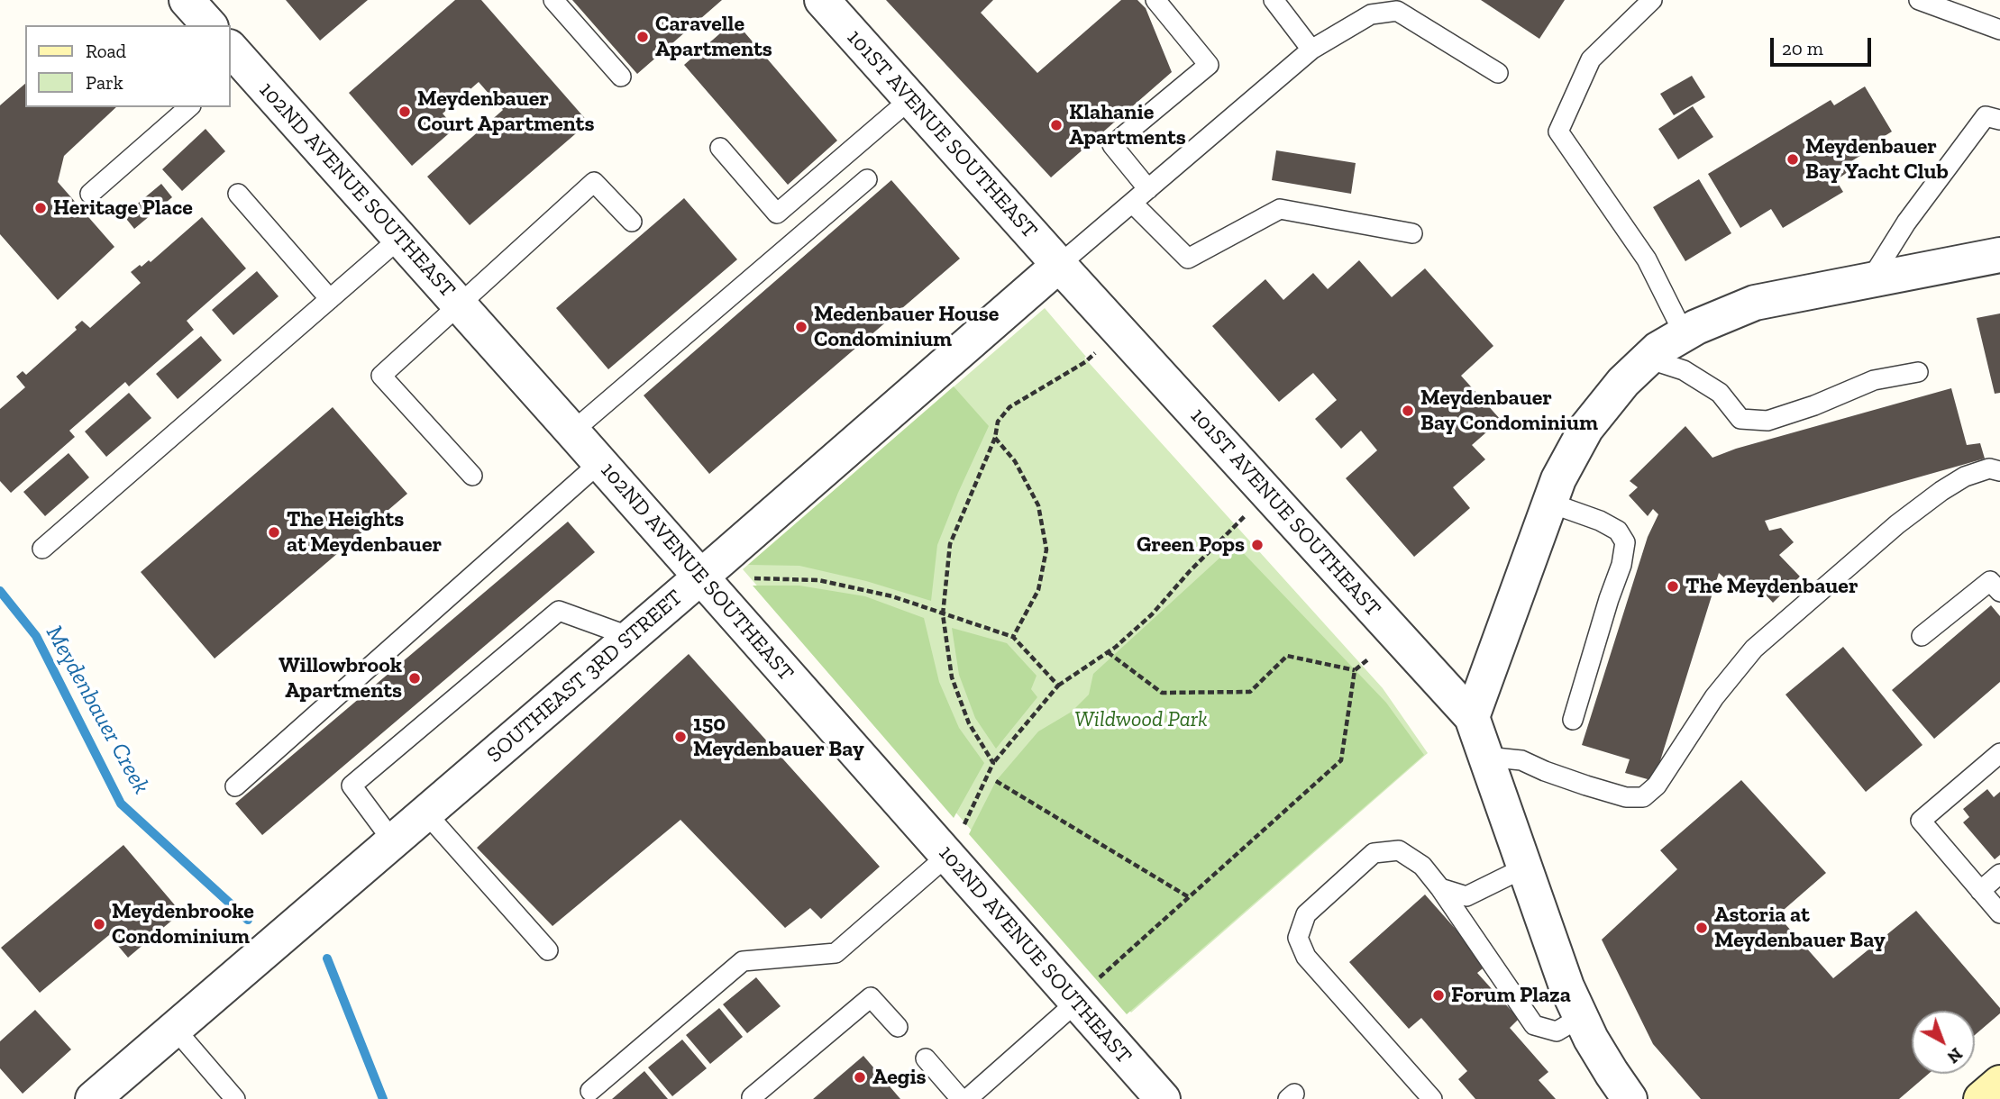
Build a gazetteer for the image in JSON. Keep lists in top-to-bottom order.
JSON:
{
  "streets": {
    "street": ["101ST AVENUE SOUTHEAST", "102ND AVENUE SOUTHEAST", "SOUTHEAST 3RD STREET"]
  },
  "crossings": [
    ["101ST AVENUE SOUTHEAST", "SOUTHEAST 3RD STREET"],
    ["102ND AVENUE SOUTHEAST", "SOUTHEAST 3RD STREET"]
  ],
  "water": ["Meydenbauer Creek"],
  "parks": ["Wildwood Park"],
  "places": [
    "Caravelle Apartments",
    "Meydenbauer Court Apartments",
    "Klahanie Apartments",
    "Meydenbauer Bay Yacht Club",
    "Heritage Place",
    "Medenbauer House Condominium",
    "Meydenbauer Bay Condominium",
    "The Heights at Meydenbauer",
    "Green Pops",
    "The Meydenbauer",
    "Willowbrook Apartments",
    "150 Meydenbauer Bay",
    "Meydenbrooke Condominium",
    "Astoria at Meydenbauer Bay",
    "Forum Plaza",
    "Aegis"
  ],
  "legend": ["Road", "Park"],
  "scale_bar": "20 m",
  "north": "bottom right"
}
